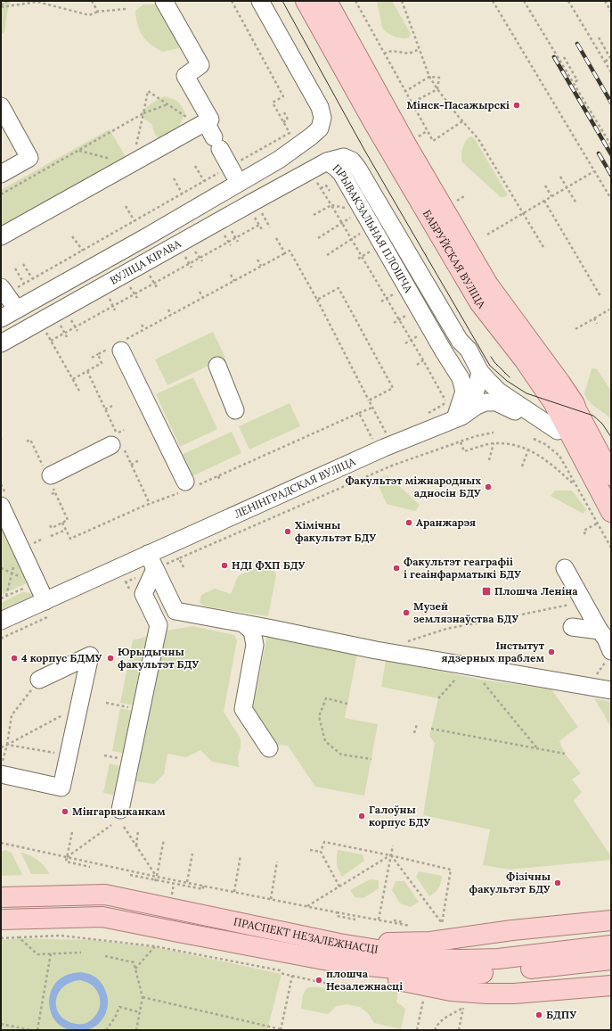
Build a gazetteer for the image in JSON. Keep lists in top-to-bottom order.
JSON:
{
  "streets": {
    "main road": ["БАБРУЙСКАЯ ВУЛІЦА", "ПРАСПЕКТ НЕЗАЛЕЖНАСЦІ"],
    "street": ["ПРЫВАКЗАЛЬНАЯ ПЛОШЧА", "ВУЛІЦА КІРАВА", "ЛЕНІНГРАДСКАЯ ВУЛІЦА"]
  },
  "crossings": [
    ["ПРЫВАКЗАЛЬНАЯ ПЛОШЧА", "БАБРУЙСКАЯ ВУЛІЦА"],
    ["ПРЫВАКЗАЛЬНАЯ ПЛОШЧА", "ВУЛІЦА КІРАВА"],
    ["ПРЫВАКЗАЛЬНАЯ ПЛОШЧА", "ЛЕНІНГРАДСКАЯ ВУЛІЦА"],
    ["БАБРУЙСКАЯ ВУЛІЦА", "ЛЕНІНГРАДСКАЯ ВУЛІЦА"]
  ],
  "places": {
    "other": [
      "Мінск-Пасажырскі",
      "Факультэт міжнародных адносін БДУ",
      "Аранжарэя",
      "Хімічны факультэт БДУ",
      "НДІ ФХП БДУ",
      "Факультэт геаграфіі і геаінфарматыкі БДУ",
      "Музей землязнаўства БДУ",
      "Інстытут ядзерных праблем",
      "4 корпус БДМУ",
      "Юрыдычны факультэт БДУ",
      "Мінгарвыканкам",
      "Галоўны корпус БДУ",
      "Фізічны факультэт БДУ",
      "плошча Незалежнасці",
      "БДПУ"
    ],
    "transit": ["Плошча Леніна"]
  }
}
